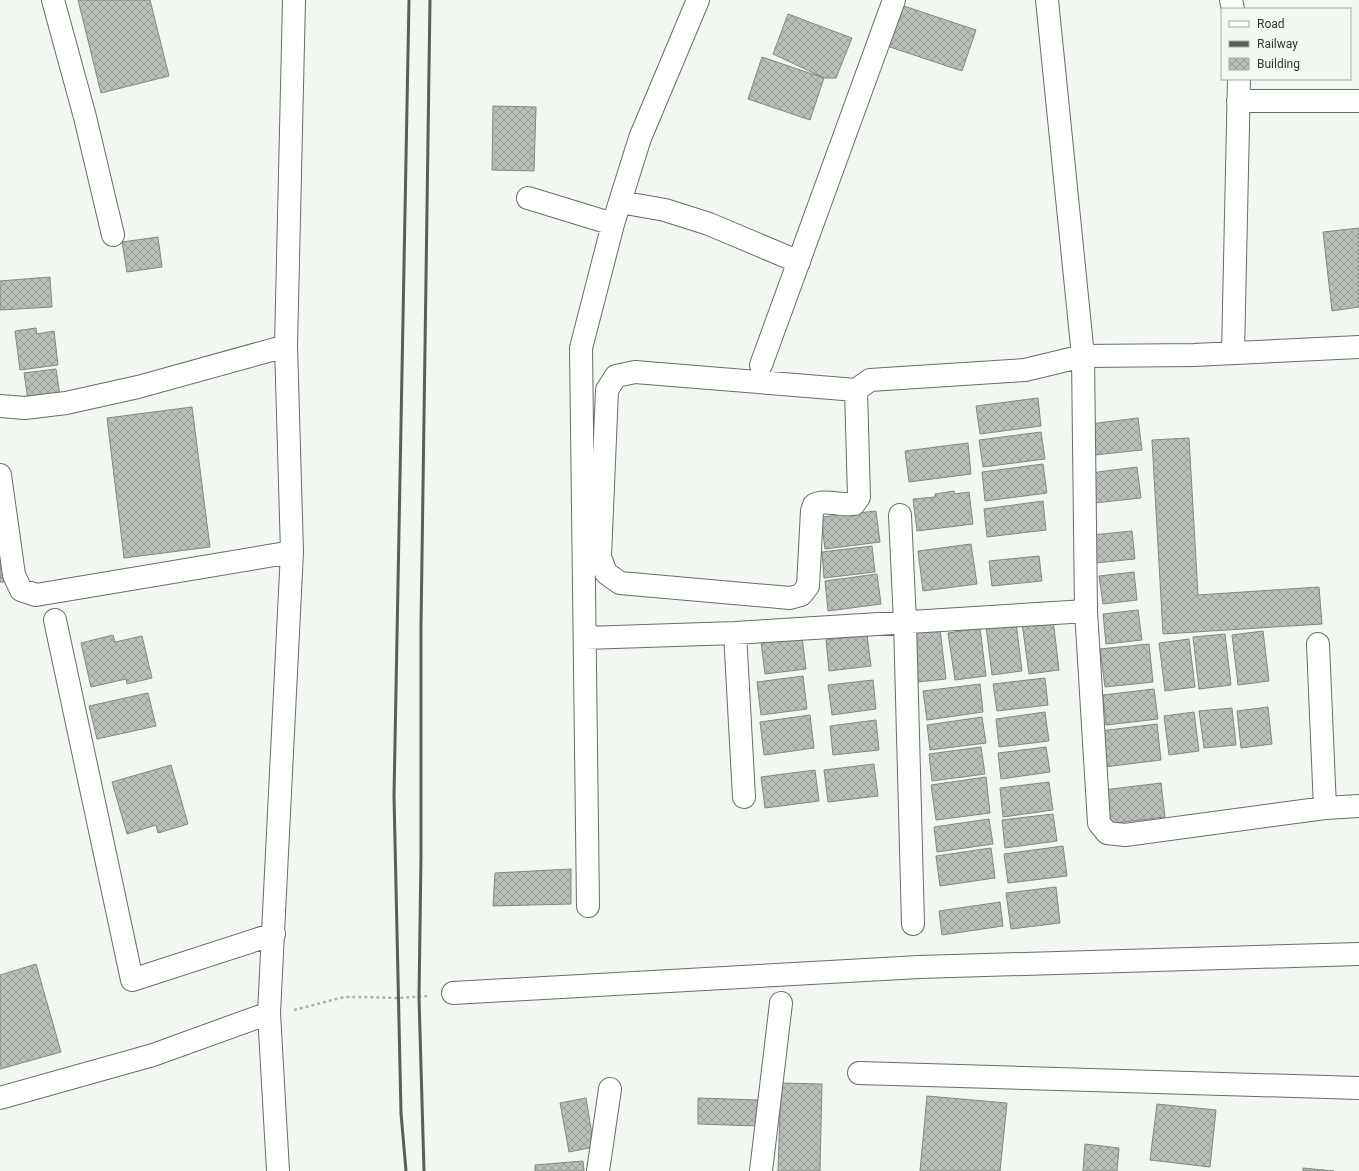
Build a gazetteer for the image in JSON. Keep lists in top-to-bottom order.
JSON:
{
  "legend": ["Road", "Railway", "Building"]
}
